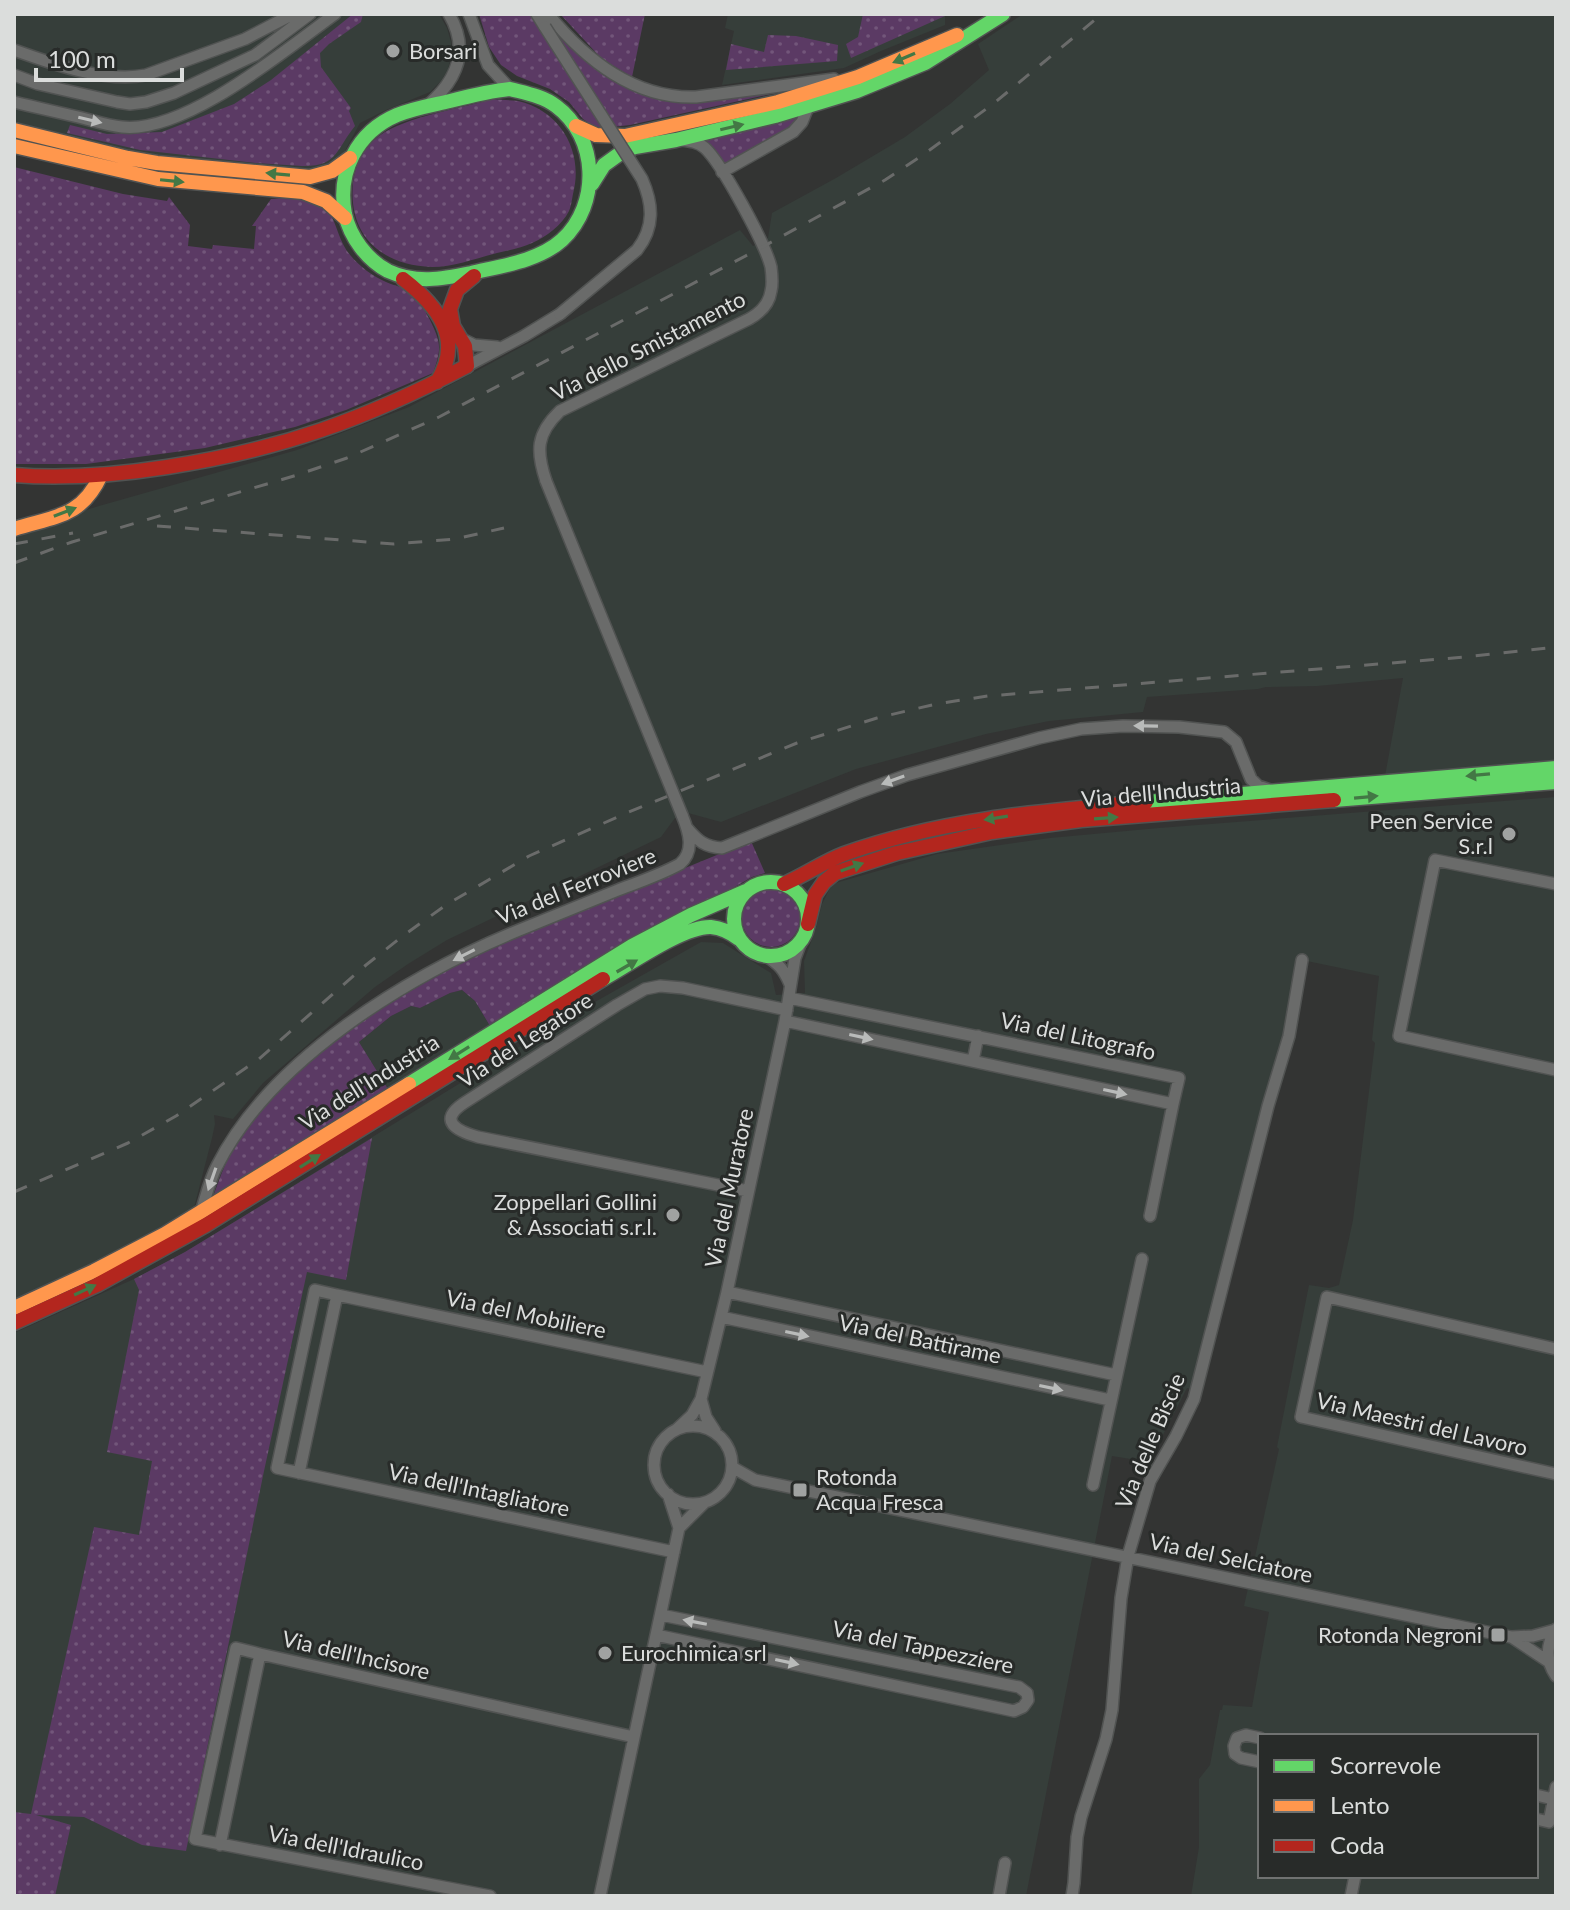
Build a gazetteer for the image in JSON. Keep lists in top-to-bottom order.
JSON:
{
  "streets": {
    "main road": ["Via dell'Industria"],
    "street": [
      "Via dello Smistamento",
      "Via del Ferroviere",
      "Via del Litografo",
      "Via del Legatore",
      "Via del Muratore",
      "Via del Mobiliere",
      "Via del Battirame",
      "Via Maestri del Lavoro",
      "Via delle Biscie",
      "Via dell'Intagliatore",
      "Via del Selciatore",
      "Via del Tappezziere",
      "Via dell'Incisore",
      "Via dell'Idraulico"
    ]
  },
  "crossings": [
    ["Via dello Smistamento", "Via del Ferroviere"],
    ["Via dell'Industria", "Via del Ferroviere"],
    ["Via dell'Industria", "Via del Muratore"],
    ["Via del Litografo", "Via del Legatore"],
    ["Via del Litografo", "Via del Muratore"],
    ["Via del Legatore", "Via del Muratore"],
    ["Via del Muratore", "Via del Mobiliere"],
    ["Via del Muratore", "Via del Battirame"],
    ["Via del Muratore", "Via del Selciatore"],
    ["Via del Mobiliere", "Via dell'Intagliatore"],
    ["Via delle Biscie", "Via del Selciatore"],
    ["Via dell'Incisore", "Via dell'Idraulico"]
  ],
  "one_way": ["Via del Ferroviere"],
  "places": {
    "other": [
      "Borsari",
      "Peen Service S.r.l",
      "Zoppellari Gollini & Associati s.r.l.",
      "Eurochimica srl"
    ],
    "transit": ["Rotonda Acqua Fresca", "Rotonda Negroni"]
  },
  "legend": ["Scorrevole", "Lento", "Coda"],
  "scale_bar": "100 m"
}
